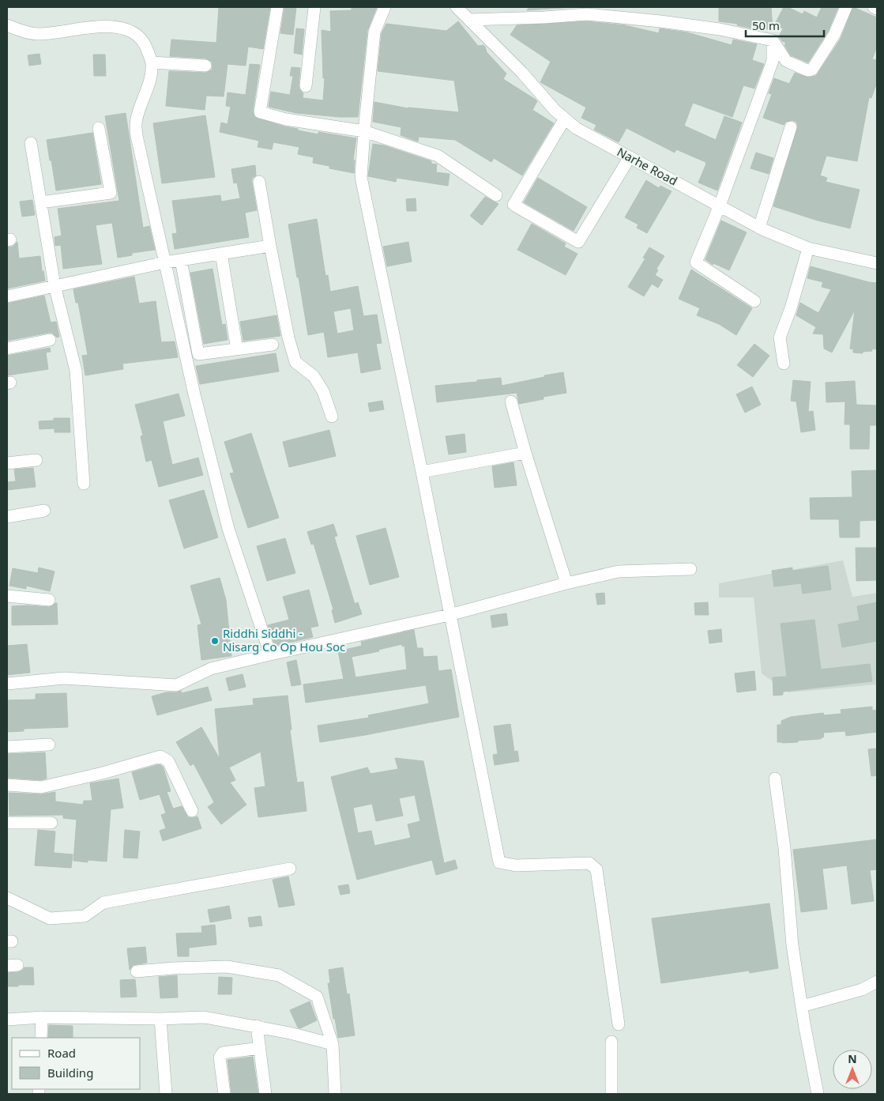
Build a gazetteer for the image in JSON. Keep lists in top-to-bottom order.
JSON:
{
  "streets": {
    "street": ["Narhe Road"]
  },
  "places": ["Riddhi Siddhi - Nisarg Co Op Hou Soc"],
  "legend": ["Road", "Building"],
  "scale_bar": "50 m",
  "north": "top"
}
